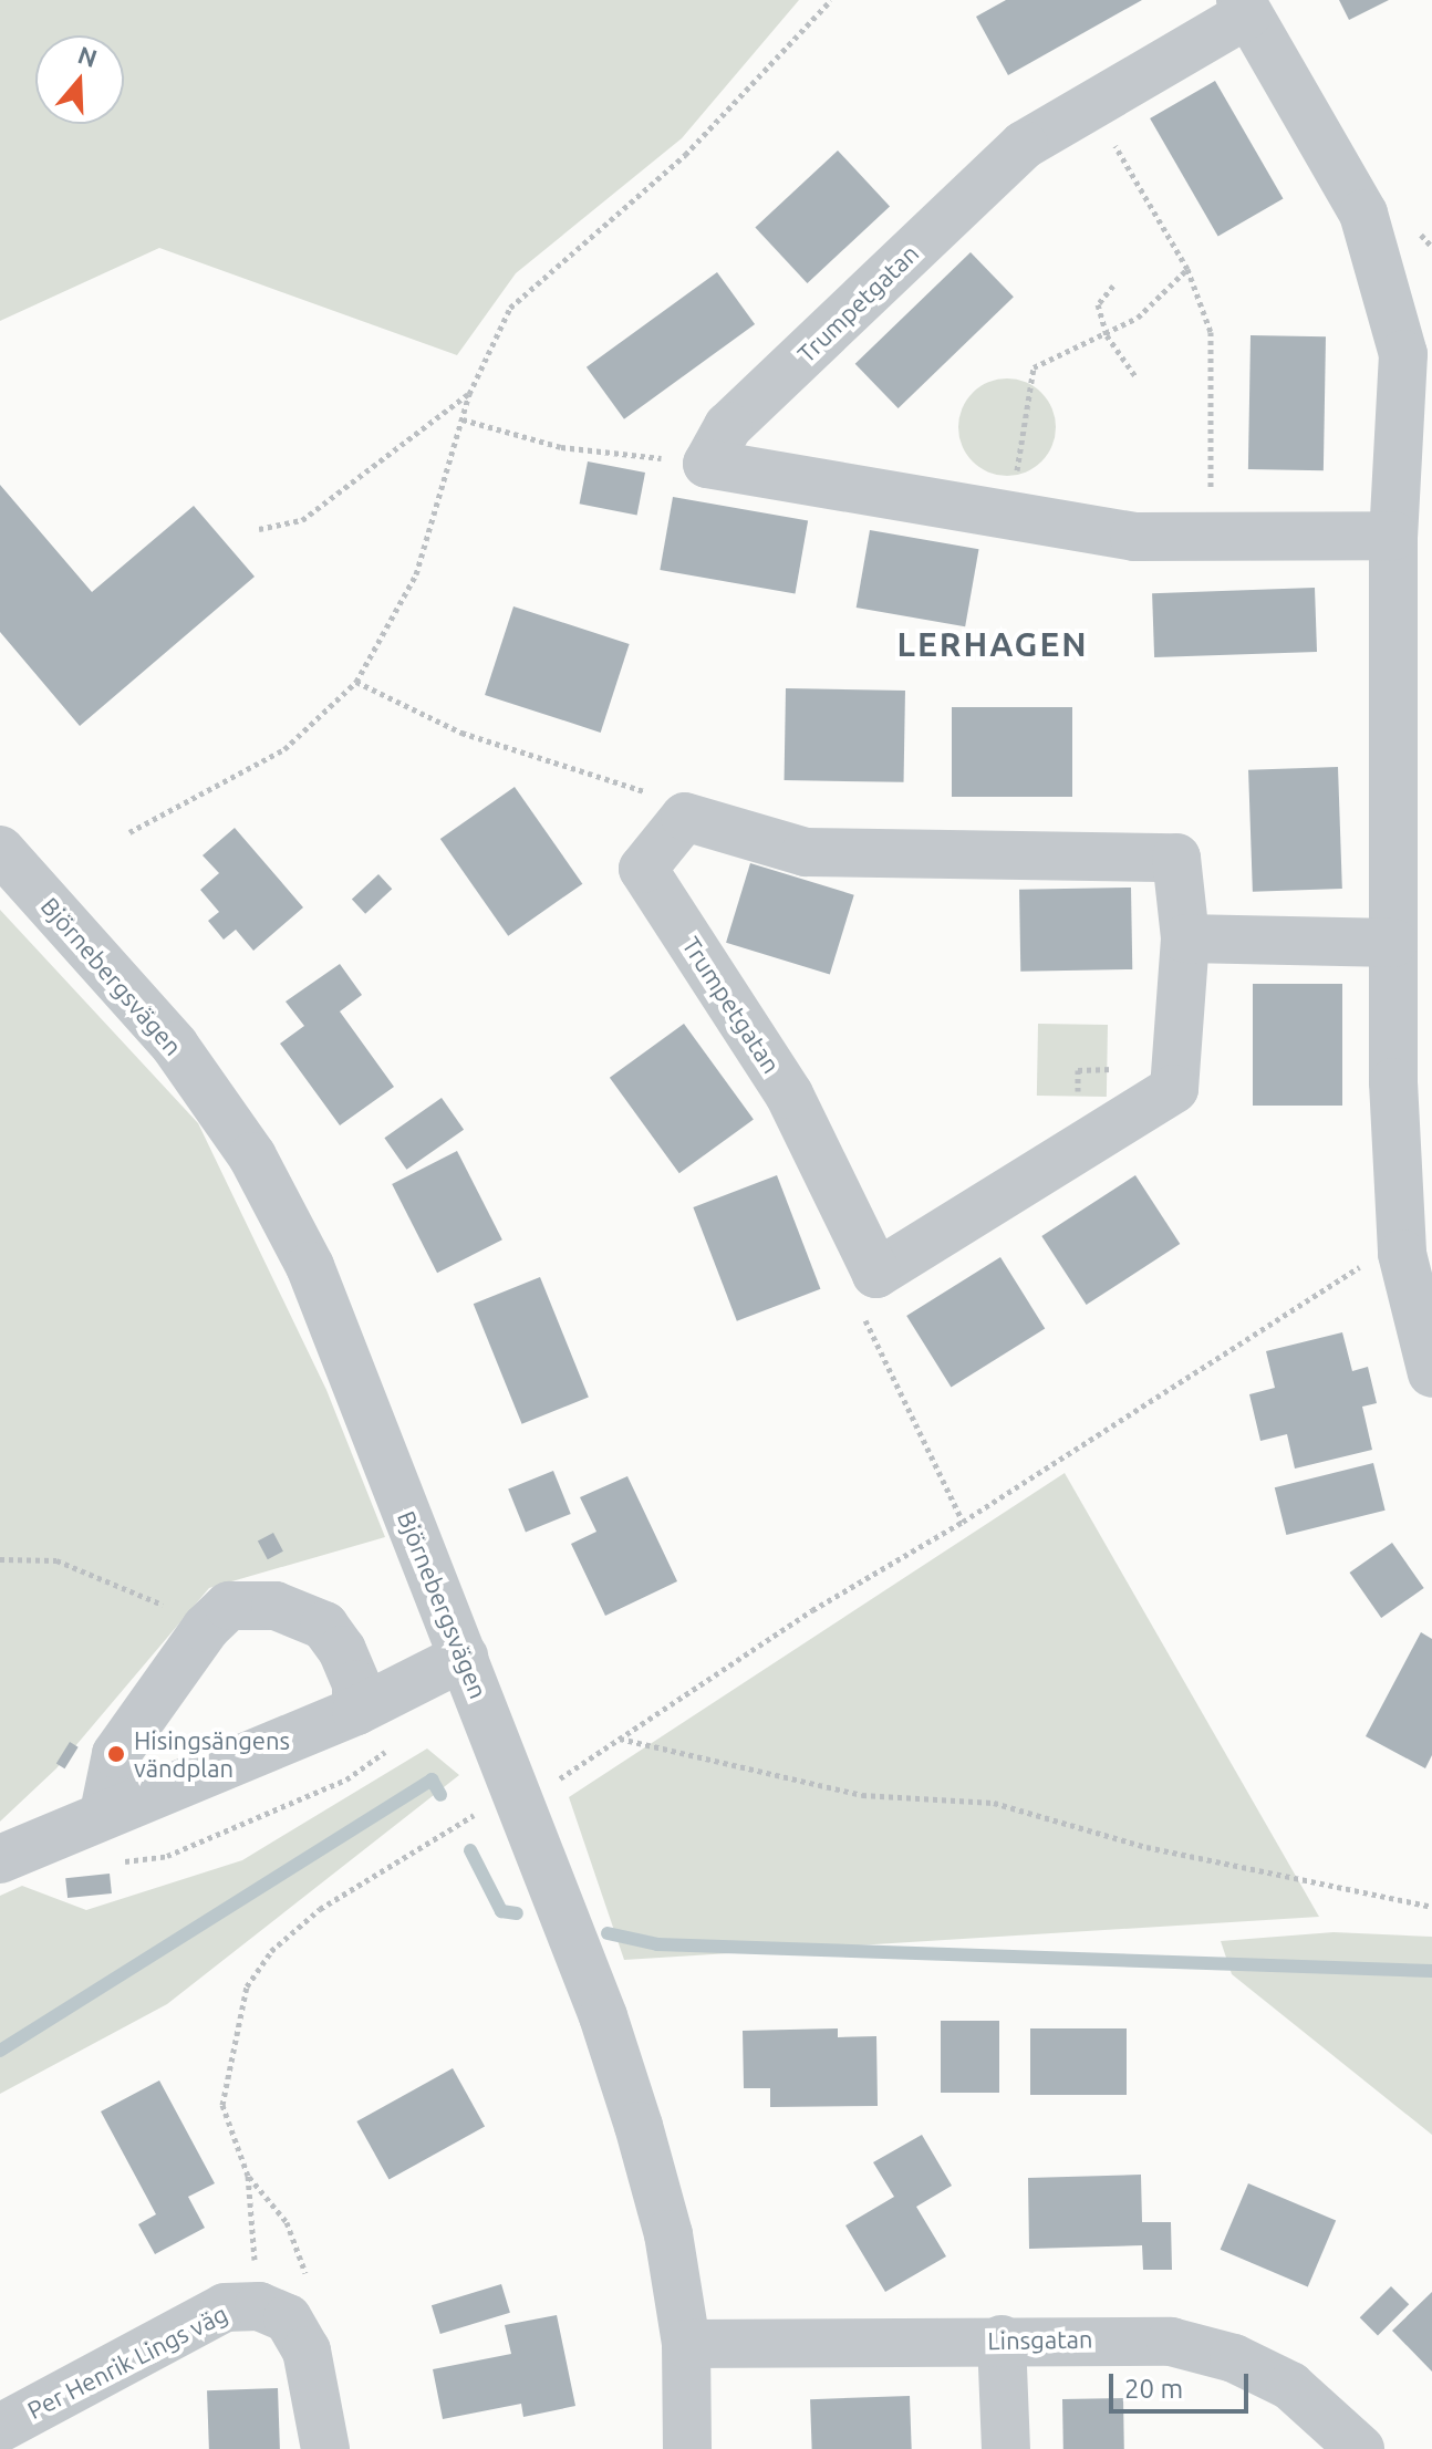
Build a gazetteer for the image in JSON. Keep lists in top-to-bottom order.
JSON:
{
  "streets": {
    "street": [
      "Trumpetgatan",
      "Björnebergsvägen",
      "Linsgatan",
      "Per Henrik Lings väg"
    ]
  },
  "crossings": [
    ["Björnebergsvägen", "Linsgatan"]
  ],
  "districts": ["LERHAGEN"],
  "places": ["Hisingsängens vändplan"],
  "scale_bar": "20 m",
  "north": "top"
}
